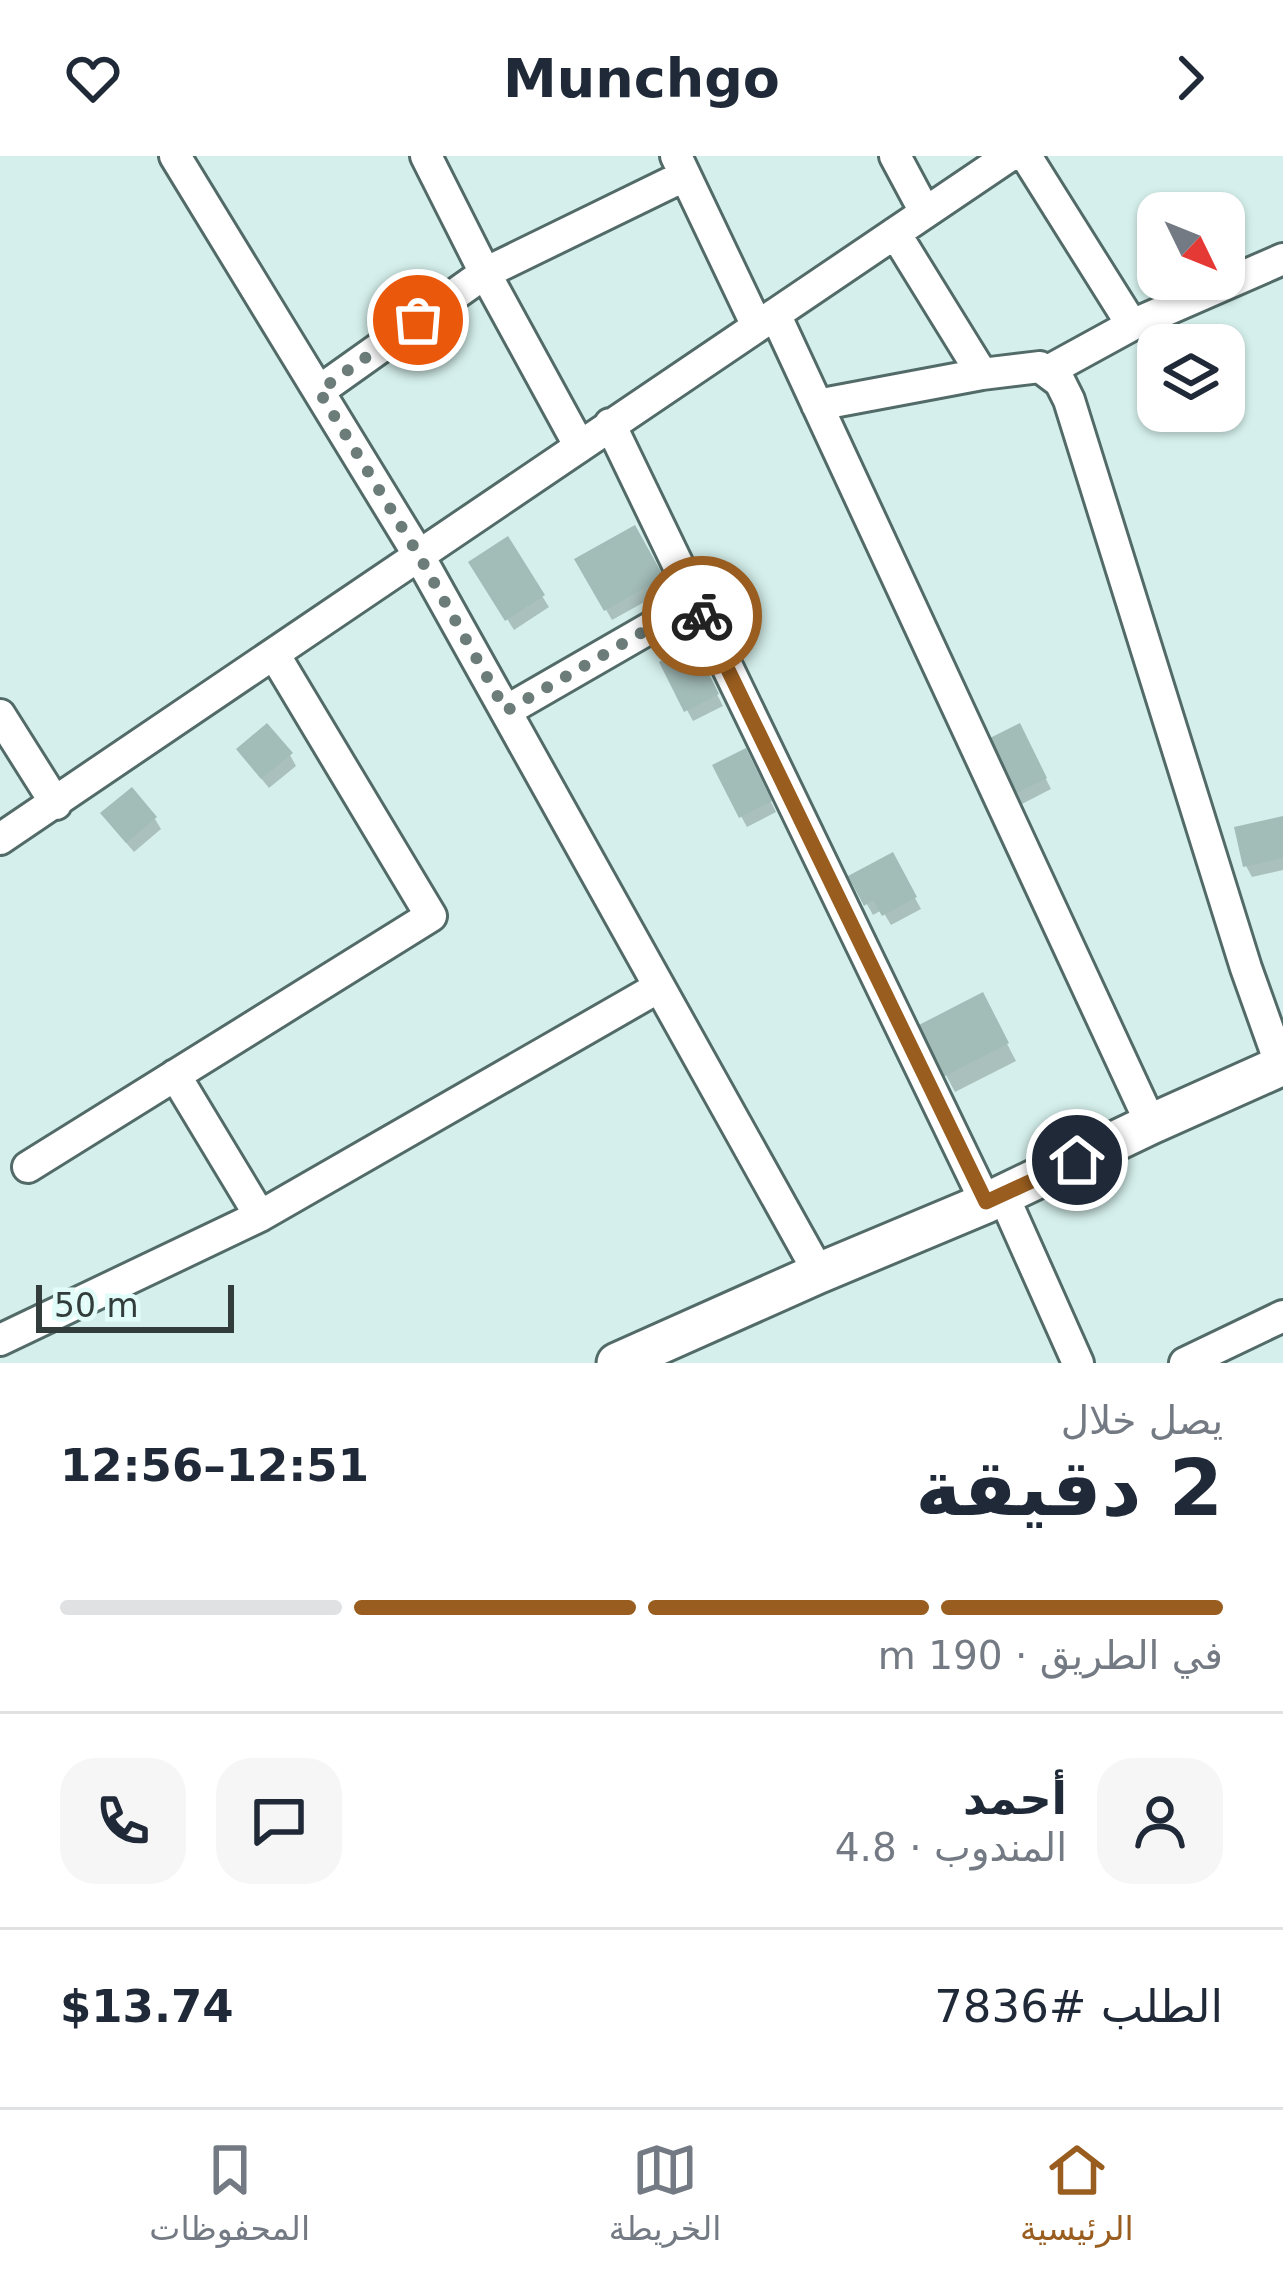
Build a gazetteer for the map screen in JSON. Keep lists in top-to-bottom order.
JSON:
{
  "scale_bar": "50 m",
  "north": "bottom right",
  "page": {
    "header": "Munchgo",
    "scale": "50 m",
    "heading": ["2 دقيقة", "يصل خلال", "12:51–12:56"],
    "panel": [
      "أحمد",
      "المندوب · 4.8",
      "الطلب #7836",
      "$13.74"
    ],
    "bar": "في الطريق · 190 m",
    "tabs": ["الرئيسية", "الخريطة", "المحفوظات"]
  }
}
